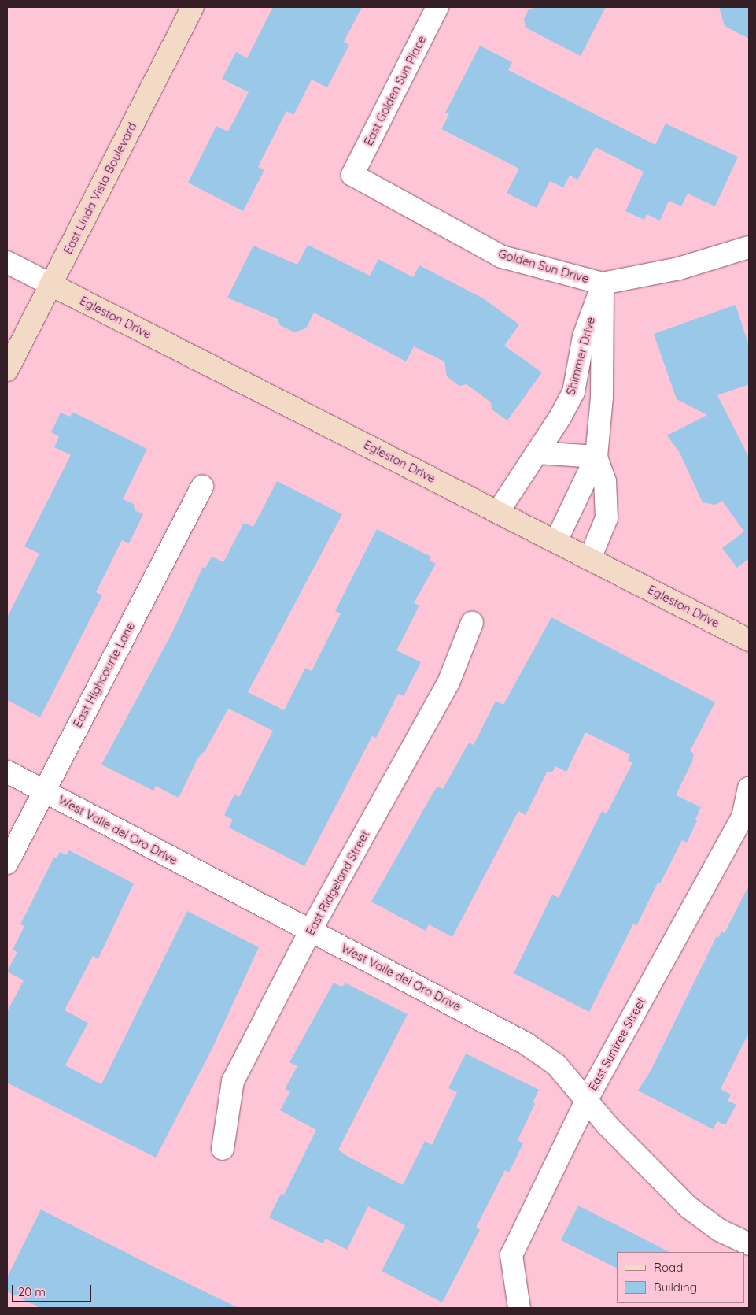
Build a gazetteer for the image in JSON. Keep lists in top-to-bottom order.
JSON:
{
  "streets": {
    "street": [
      "East Golden Sun Place",
      "East Linda Vista Boulevard",
      "Golden Sun Drive",
      "Egleston Drive",
      "Shimmer Drive",
      "East Highcourte Lane",
      "West Valle del Oro Drive",
      "East Ridgeland Street",
      "East Suntree Street"
    ]
  },
  "crossings": [
    ["East Golden Sun Place", "Golden Sun Drive"],
    ["East Linda Vista Boulevard", "Egleston Drive"],
    ["Golden Sun Drive", "Shimmer Drive"],
    ["Egleston Drive", "Shimmer Drive"],
    ["East Highcourte Lane", "West Valle del Oro Drive"],
    ["West Valle del Oro Drive", "East Ridgeland Street"],
    ["West Valle del Oro Drive", "East Suntree Street"]
  ],
  "legend": ["Road", "Building"],
  "scale_bar": "20 m"
}
